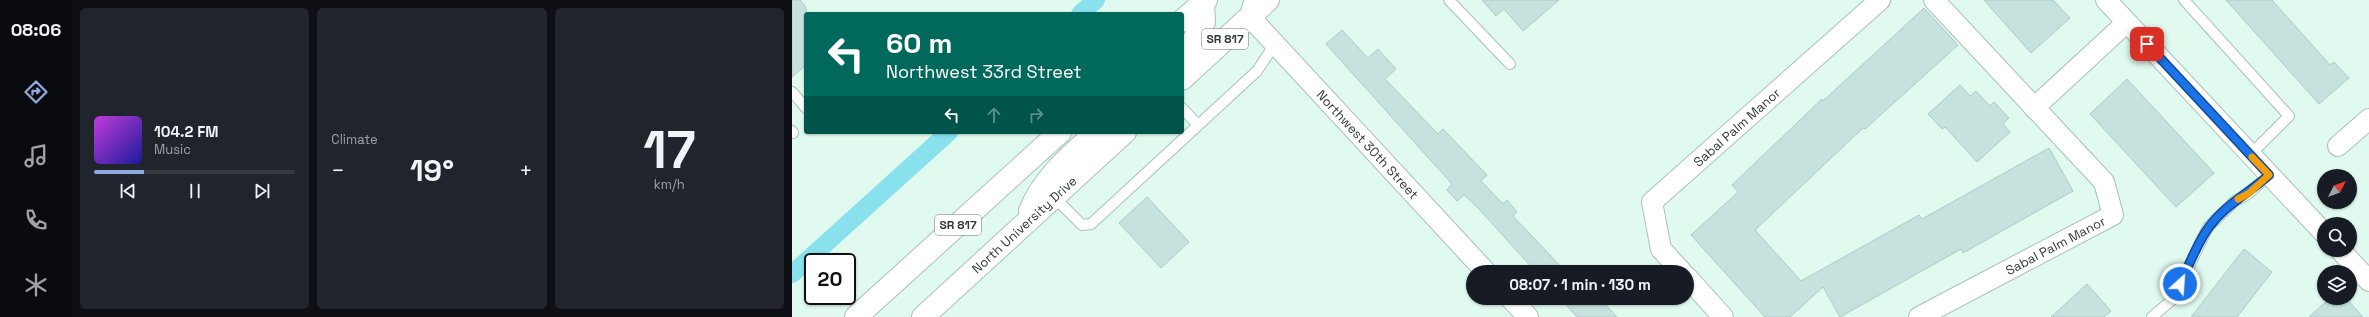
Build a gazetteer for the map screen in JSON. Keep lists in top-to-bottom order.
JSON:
{
  "streets": {
    "main road": ["SR 817", "North University Drive"],
    "street": ["Sabal Palm Manor", "Northwest 30th Street"]
  },
  "crossings": [
    ["SR 817", "Northwest 30th Street"]
  ],
  "north": "top right",
  "page": {
    "tabs": "08:06",
    "tile": [
      "Climate",
      ["17", "km/h"]
    ],
    "turn": ["60 m", "Northwest 33rd Street"],
    "song": ["104.2 FM", "Music"],
    "heat": ["−", "19°", "+"],
    "limit": "20",
    "trip": "08:07 · 1 min · 130 m"
  }
}
